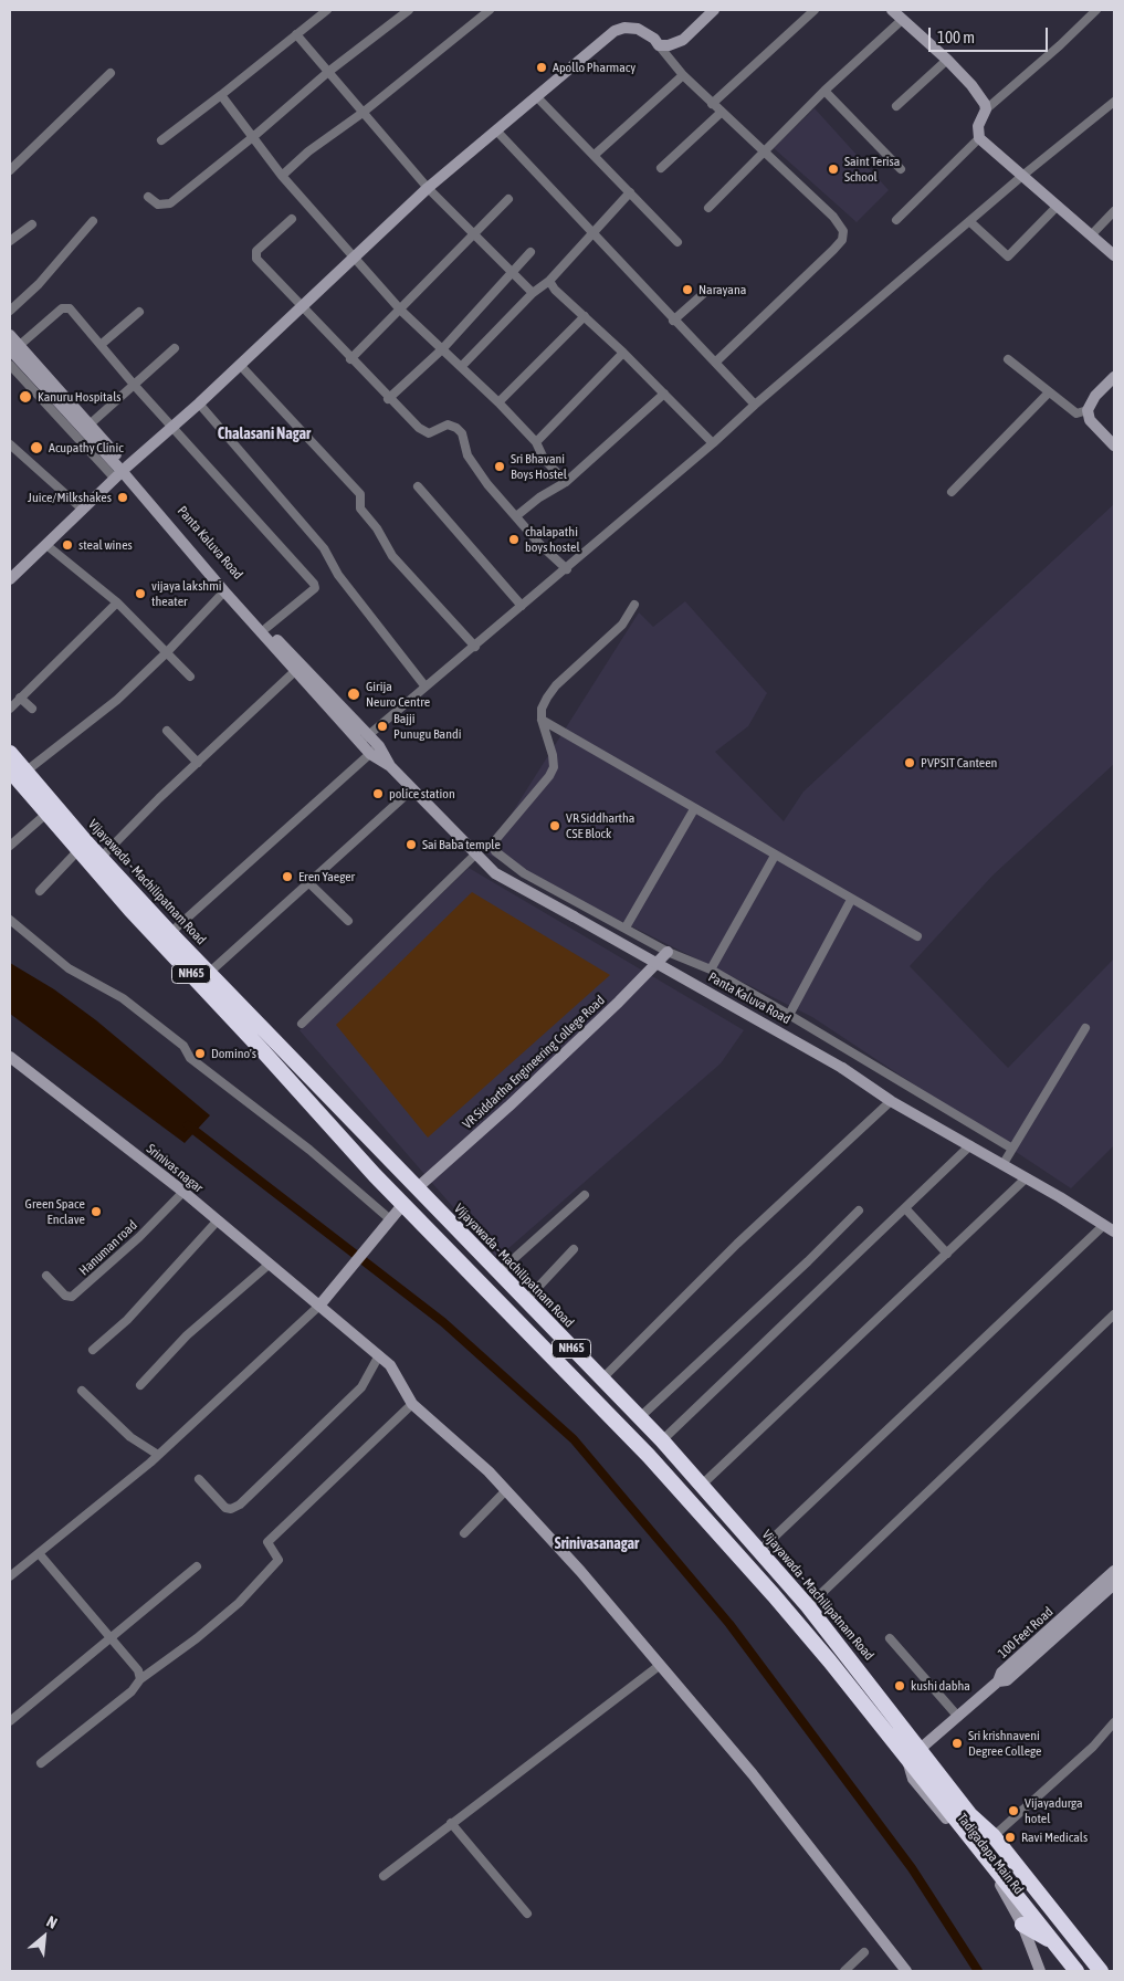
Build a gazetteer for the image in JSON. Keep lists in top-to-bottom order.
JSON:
{
  "streets": {
    "highway": ["Vijayawada - Machilipatnam Road", "NH65"],
    "street": [
      "Panta Kaluva Road",
      "VR Siddartha Engineering College Road",
      "Srinivas nagar",
      "Hanuman road",
      "100 Feet Road",
      "Tadigadapa Main Rd"
    ]
  },
  "crossings": [
    ["Vijayawada - Machilipatnam Road", "VR Siddartha Engineering College Road"],
    ["Vijayawada - Machilipatnam Road", "Tadigadapa Main Rd"],
    ["Srinivas nagar", "Hanuman road"]
  ],
  "districts": ["Chalasani Nagar", "Srinivasanagar"],
  "places": [
    "Apollo Pharmacy",
    "Saint Terisa School",
    "Narayana",
    "Kanuru Hospitals",
    "Acupathy Clinic",
    "Sri Bhavani Boys Hostel",
    "Juice/Milkshakes",
    "chalapathi boys hostel",
    "steal wines",
    "vijaya lakshmi theater",
    "Girija Neuro Centre",
    "Bajji Punugu Bandi",
    "PVPSIT Canteen",
    "police station",
    "VR Siddhartha CSE Block",
    "Sai Baba temple",
    "Eren Yaeger",
    "Domino's",
    "Green Space Enclave",
    "kushi dabha",
    "Sri krishnaveni Degree College",
    "Vijayadurga hotel",
    "Ravi Medicals"
  ],
  "scale_bar": "100 m",
  "north": "top right"
}
